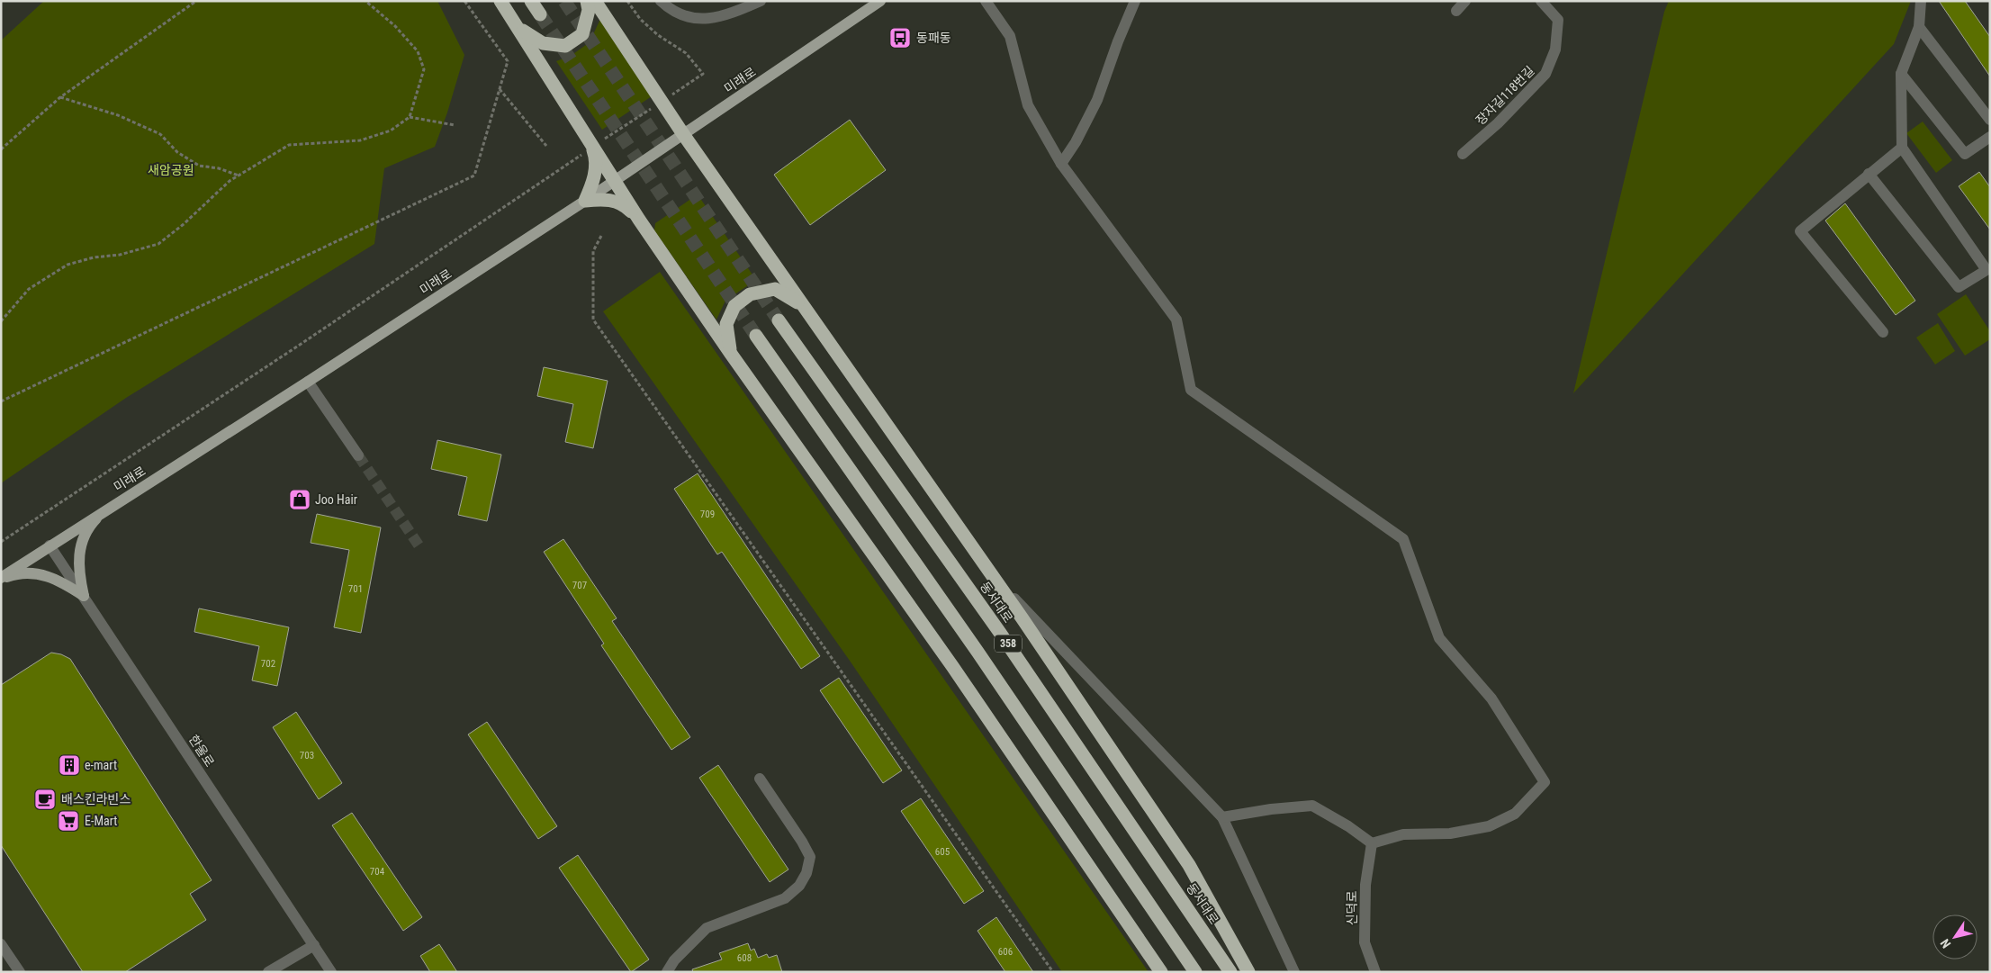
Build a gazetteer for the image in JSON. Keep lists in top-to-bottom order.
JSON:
{
  "streets": {
    "highway": ["동서대로", "358"],
    "main road": ["미래로"],
    "street": ["장자길118번길", "한울로", "신덕로"]
  },
  "crossings": [
    ["미래로", "한울로"]
  ],
  "parks": ["새암공원"],
  "places": {
    "bus stop": ["동패동"],
    "shop": ["Joo Hair"],
    "building": ["e-mart"],
    "cafe": ["배스킨라빈스"],
    "supermarket": ["E-Mart"]
  },
  "house_numbers": [
    "709",
    "707",
    "701",
    "702",
    "703",
    "605",
    "704",
    "606",
    "608"
  ],
  "north": "bottom left"
}
